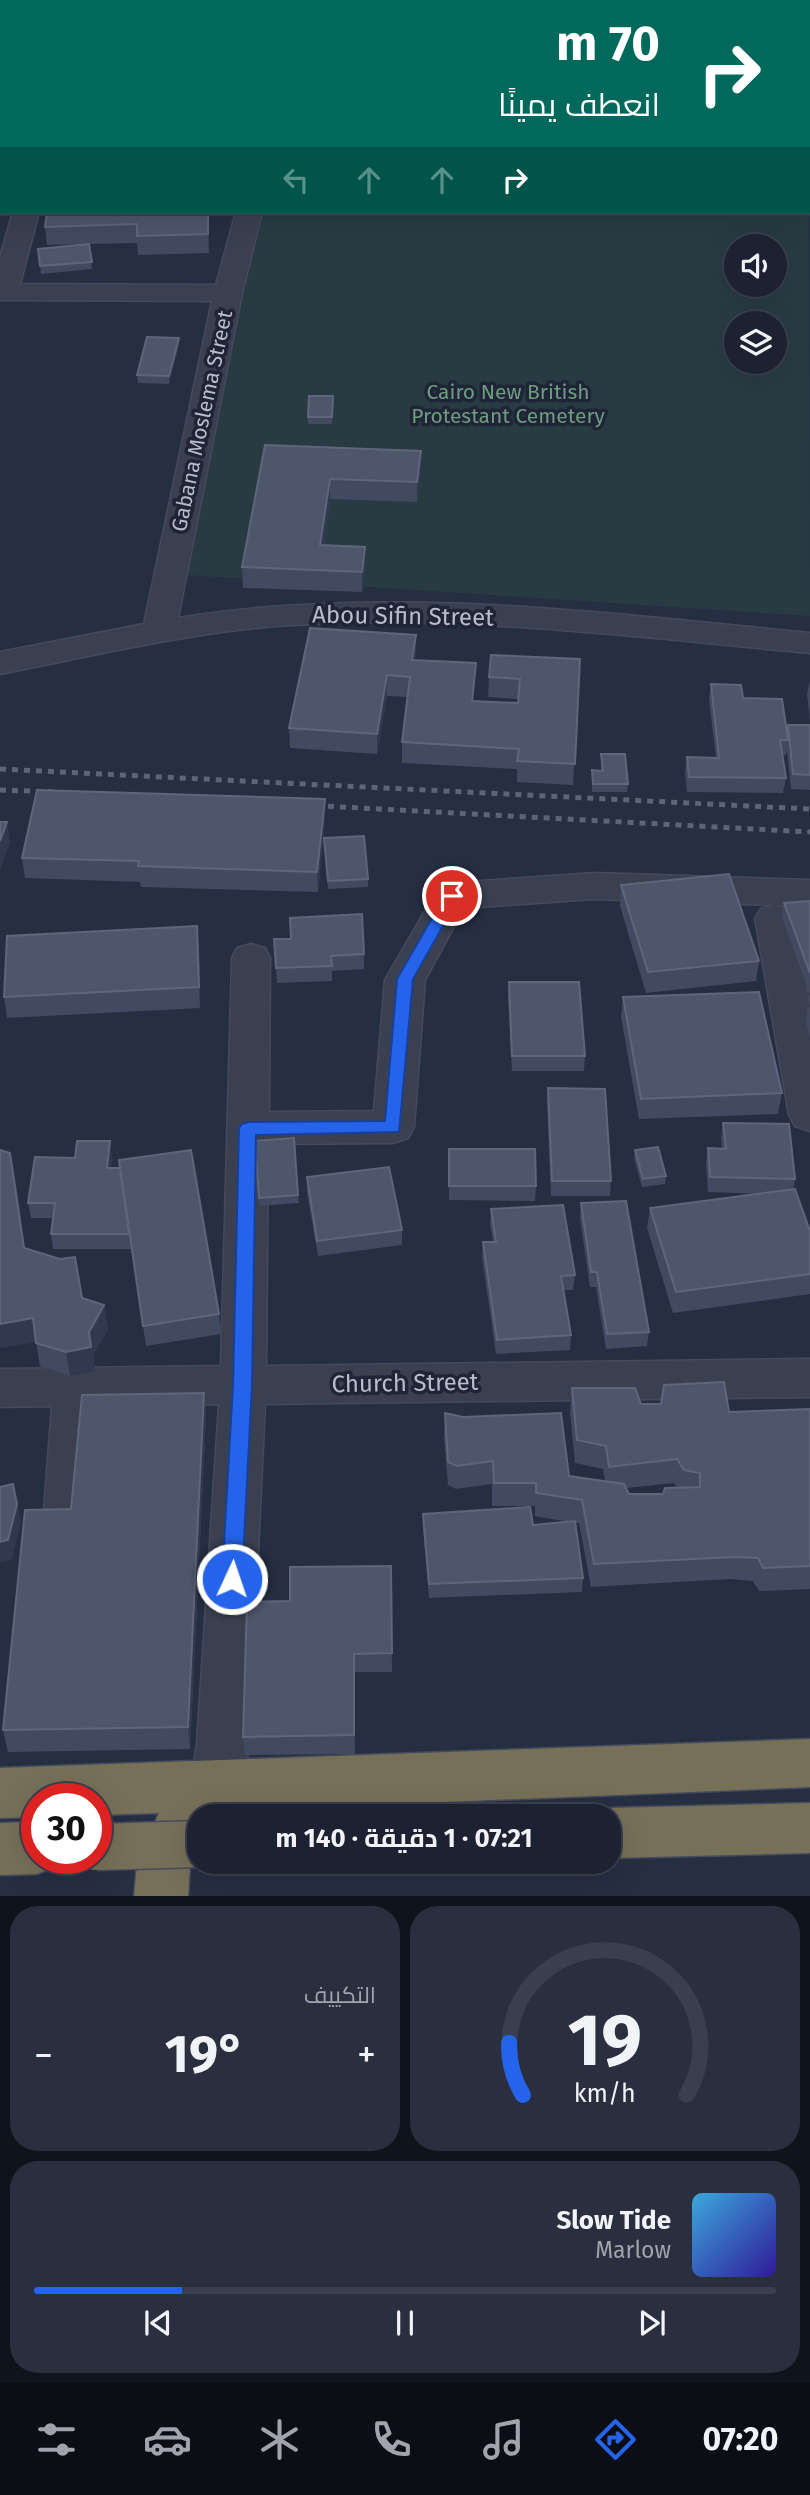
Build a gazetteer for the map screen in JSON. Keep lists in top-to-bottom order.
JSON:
{
  "streets": {
    "street": ["Gabana Moslema Street", "Abou Sifin Street", "Church Street"]
  },
  "crossings": [
    ["Gabana Moslema Street", "Abou Sifin Street"]
  ],
  "parks": ["Cairo New British Protestant Cemetery"],
  "page": {
    "turn": ["70 m", "انعطف يمينًا"],
    "limit": "30",
    "trip": "07:21 · 1 دقيقة · 140 m",
    "tile": "التكييف",
    "heat": ["−", "19°", "+"],
    "song": ["Slow Tide", "Marlow"],
    "tabs": "07:20",
    "gauge": ["19", "km/h"]
  }
}
